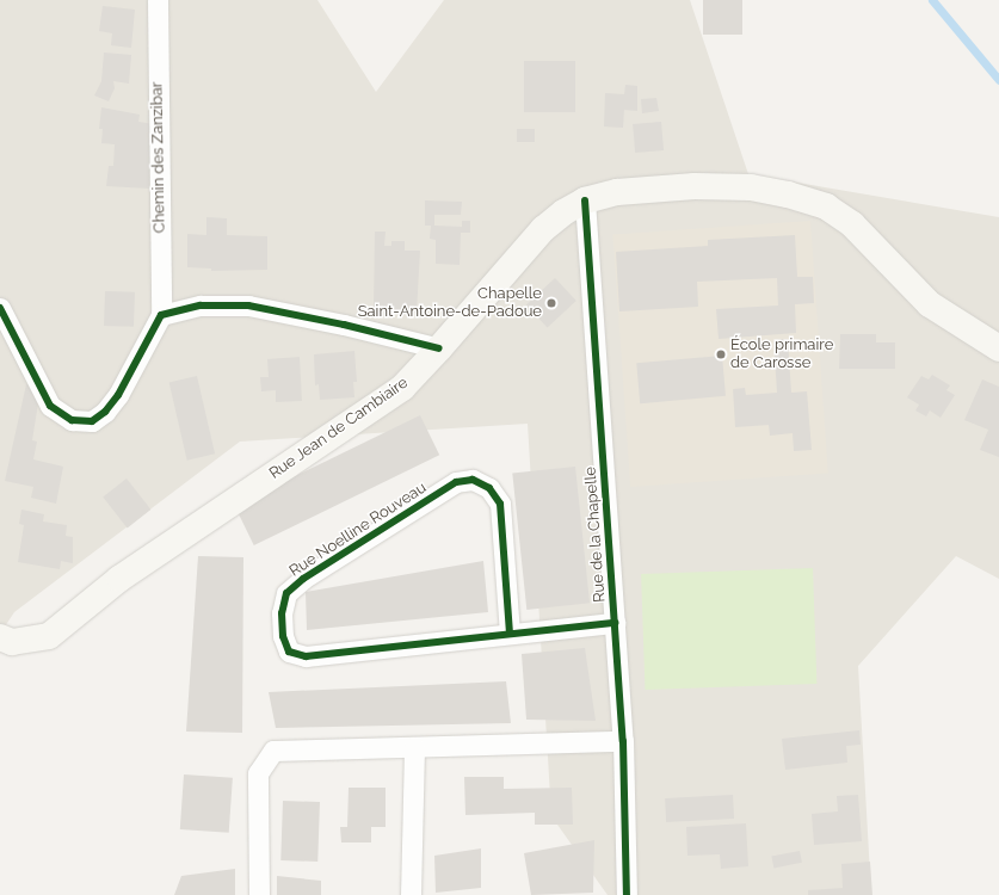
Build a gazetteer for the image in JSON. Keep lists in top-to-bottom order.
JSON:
{
  "streets": {
    "main road": ["Rue Jean de Cambiaire"],
    "street": ["Chemin des Zanzibar", "Rue Noelline Rouveau", "Rue de la Chapelle"]
  },
  "crossings": [
    ["Rue Jean de Cambiaire", "Rue de la Chapelle"],
    ["Rue Noelline Rouveau", "Rue de la Chapelle"]
  ],
  "places": ["Chapelle Saint-Antoine-de-Padoue", "École primaire de Carosse"]
}
